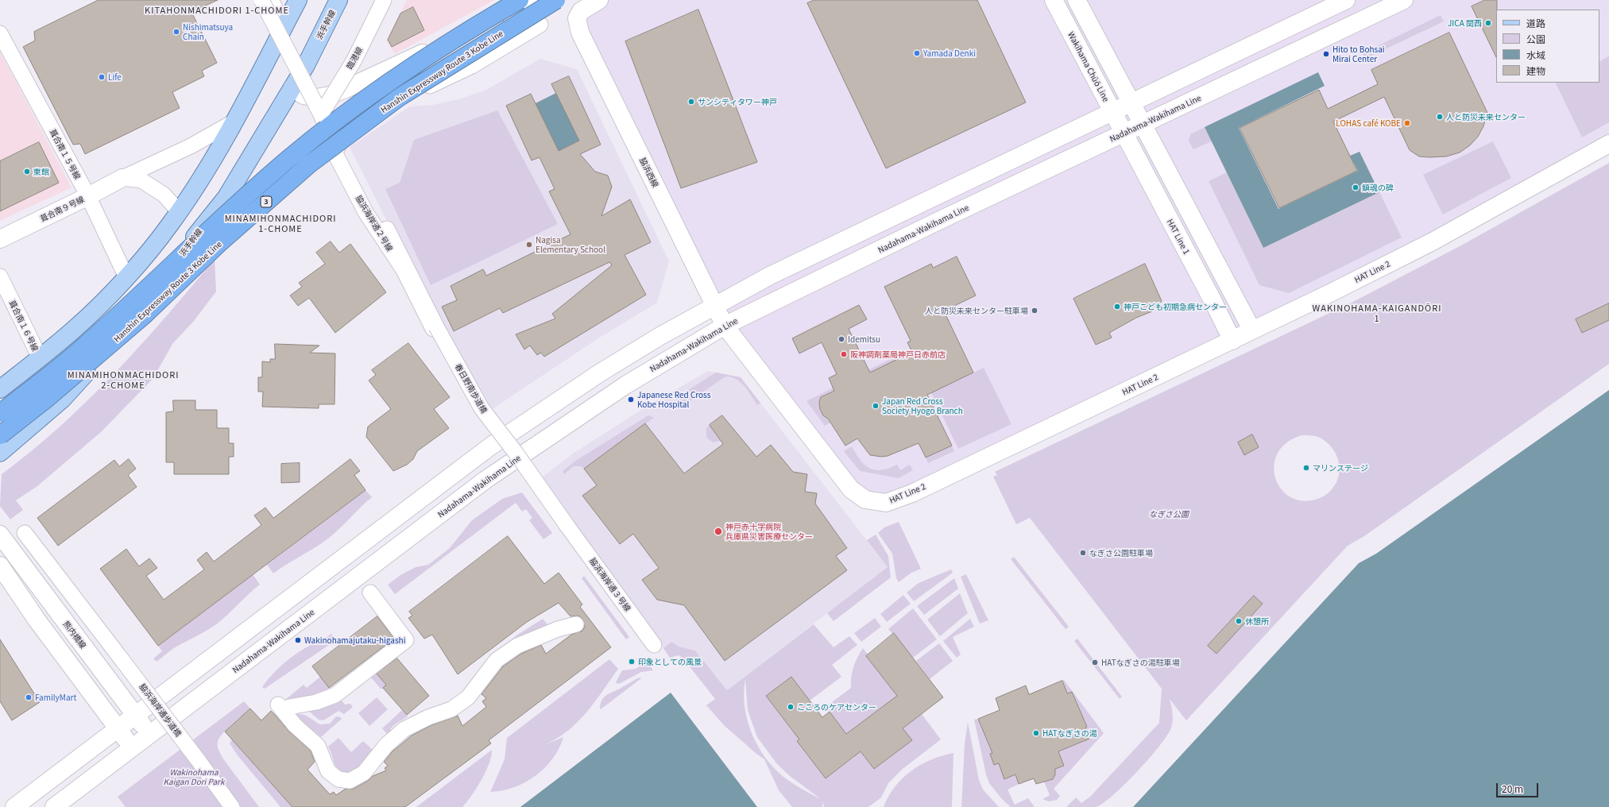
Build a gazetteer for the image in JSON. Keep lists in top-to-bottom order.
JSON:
{
  "streets": {
    "highway": ["Hanshin Expressway Route 3 Kobe Line", "3"],
    "main road": ["浜手幹線"],
    "street": [
      "臨港線",
      "Wakihama Chūō Line",
      "Nadahama-Wakihama Line",
      "葺合南１５号線",
      "脇浜西線",
      "葺合南９号線",
      "脇浜海岸通２号線",
      "HAT Line 1",
      "HAT Line 2",
      "葺合南１６号線",
      "春日野南歩道橋",
      "脇浜海岸通３号線",
      "熊内橋線",
      "脇浜海岸通歩道橋"
    ]
  },
  "crossings": [
    ["臨港線", "脇浜海岸通２号線"],
    ["Wakihama Chūō Line", "Nadahama-Wakihama Line"],
    ["Wakihama Chūō Line", "HAT Line 1"],
    ["Nadahama-Wakihama Line", "脇浜西線"],
    ["Nadahama-Wakihama Line", "HAT Line 1"],
    ["Nadahama-Wakihama Line", "HAT Line 2"],
    ["Nadahama-Wakihama Line", "熊内橋線"],
    ["葺合南１５号線", "葺合南９号線"],
    ["脇浜西線", "HAT Line 2"],
    ["脇浜海岸通２号線", "春日野南歩道橋"],
    ["HAT Line 1", "HAT Line 2"],
    ["春日野南歩道橋", "脇浜海岸通３号線"]
  ],
  "districts": [
    "KITAHONMACHIDORI 1-CHOME",
    "MINAMIHONMACHIDORI 1-CHOME",
    "WAKINOHAMA-KAIGANDŌRI 1",
    "MINAMIHONMACHIDORI 2-CHOME"
  ],
  "parks": ["なぎさ公園", "Wakinohama Kaigan Dori Park"],
  "places": [
    "JICA 関西",
    "Nishimatsuya Chain",
    "Yamada Denki",
    "Hito to Bohsai Mirai Center",
    "Life",
    "サンシティタワー神戸",
    "人と防災未来センター",
    "LOHAS café KOBE",
    "東館",
    "鎮魂の碑",
    "Nagisa Elementary School",
    "神戸こども初期急病センター",
    "人と防災未来センター駐車場",
    "Idemitsu",
    "阪神調剤薬局神戸日赤前店",
    "Japanese Red Cross Kobe Hospital",
    "Japan Red Cross Society Hyogo Branch",
    "マリンステージ",
    "神戸赤十字病院 兵庫県災害医療センター",
    "なぎさ公園駐車場",
    "休憩所",
    "Wakinohamajutaku-higashi",
    "印象としての風景",
    "HATなぎさの湯駐車場",
    "FamilyMart",
    "こころのケアセンター",
    "HATなぎさの湯"
  ],
  "legend": [
    "道路",
    "公園",
    "水域",
    "建物"
  ],
  "scale_bar": "20 m"
}
